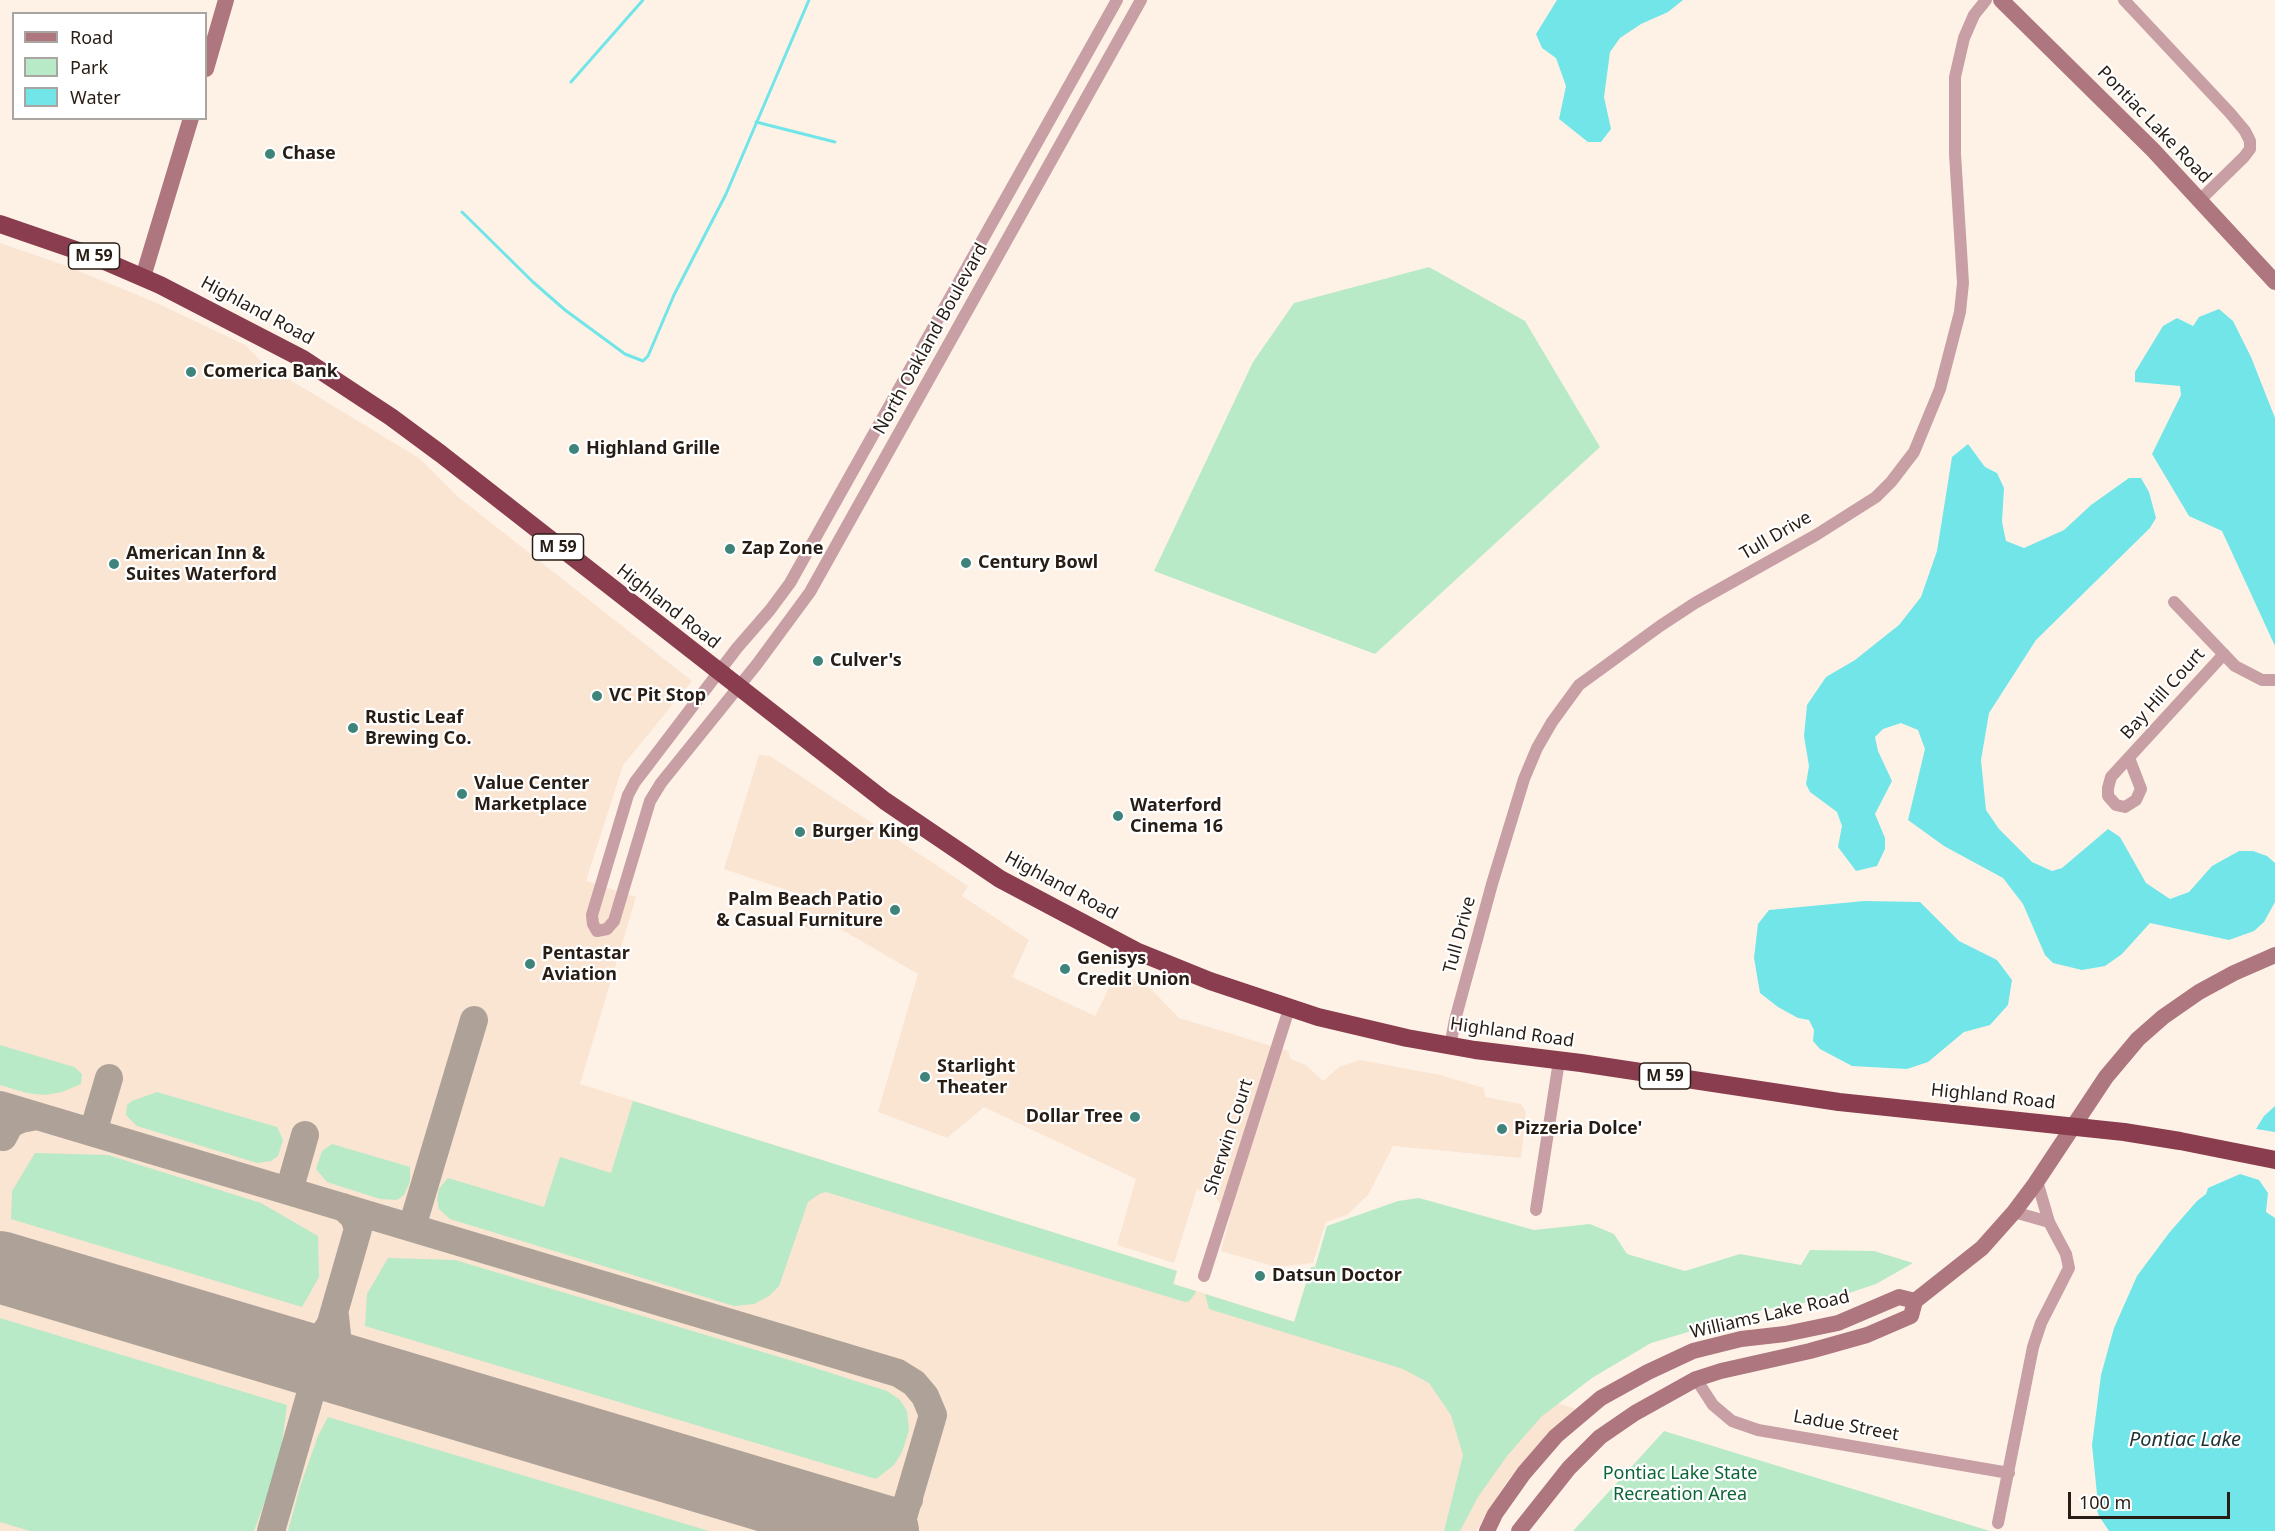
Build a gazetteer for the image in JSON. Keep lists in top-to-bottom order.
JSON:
{
  "streets": {
    "highway": ["M 59", "Highland Road"],
    "main road": ["Pontiac Lake Road", "Williams Lake Road"],
    "street": [
      "North Oakland Boulevard",
      "Tull Drive",
      "Bay Hill Court",
      "Sherwin Court",
      "Ladue Street"
    ]
  },
  "crossings": [
    ["Highland Road", "North Oakland Boulevard"],
    ["Highland Road", "Tull Drive"],
    ["Highland Road", "Sherwin Court"]
  ],
  "water": ["Pontiac Lake"],
  "parks": ["Pontiac Lake State Recreation Area"],
  "places": [
    "Chase",
    "Comerica Bank",
    "Highland Grille",
    "Zap Zone",
    "Century Bowl",
    "American Inn & Suites Waterford",
    "Culver's",
    "VC Pit Stop",
    "Rustic Leaf Brewing Co.",
    "Value Center Marketplace",
    "Waterford Cinema 16",
    "Burger King",
    "Palm Beach Patio & Casual Furniture",
    "Pentastar Aviation",
    "Genisys Credit Union",
    "Starlight Theater",
    "Dollar Tree",
    "Pizzeria Dolce'",
    "Datsun Doctor"
  ],
  "legend": ["Road", "Park", "Water"],
  "scale_bar": "100 m"
}
